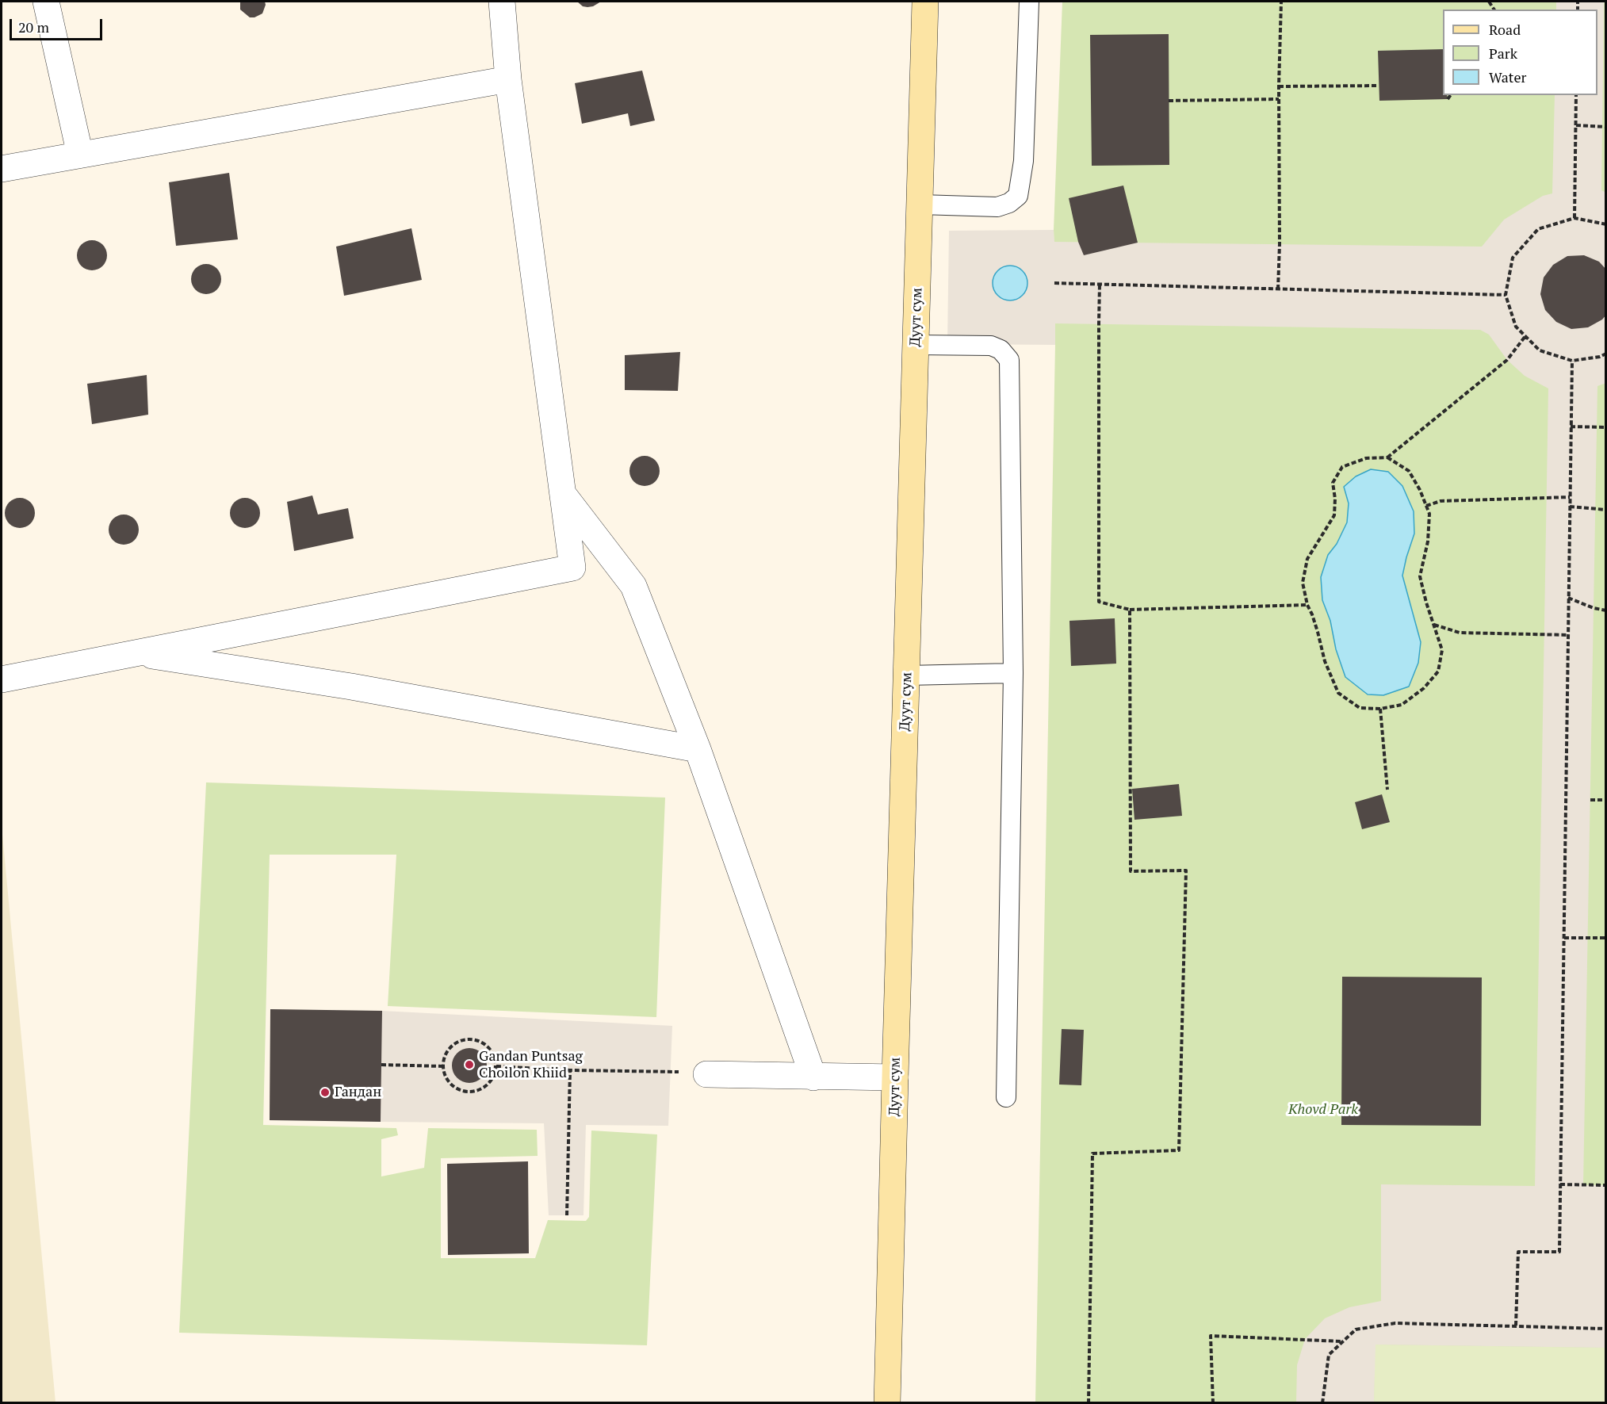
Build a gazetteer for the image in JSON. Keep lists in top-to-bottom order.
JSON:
{
  "streets": {
    "main road": ["Дуут сум"]
  },
  "parks": ["Khovd Park"],
  "places": ["Gandan Puntsag Choilon Khiid", "Гандан"],
  "legend": ["Road", "Park", "Water"],
  "scale_bar": "20 m"
}
